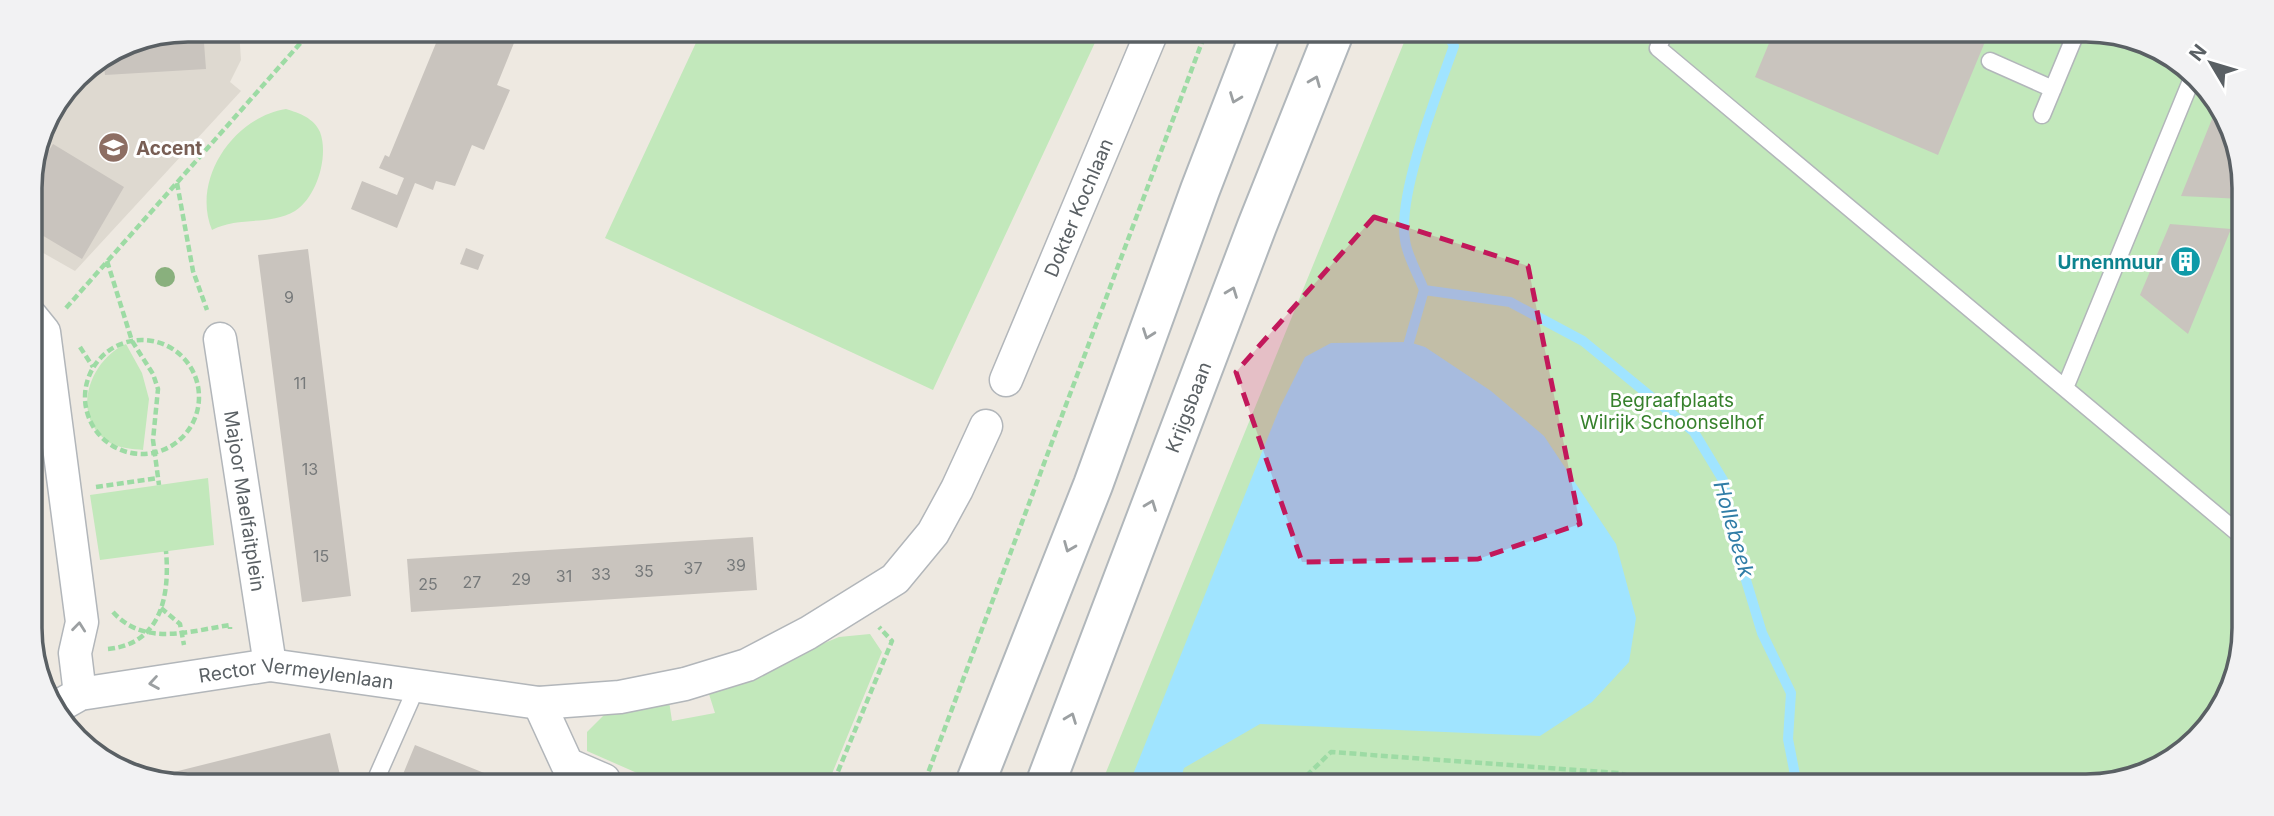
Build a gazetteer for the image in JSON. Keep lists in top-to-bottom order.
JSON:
{
  "streets": {
    "main road": ["Krijgsbaan"],
    "street": ["Dokter Kochlaan", "Majoor Maelfaitplein", "Rector Vermeylenlaan"]
  },
  "crossings": [
    ["Majoor Maelfaitplein", "Rector Vermeylenlaan"]
  ],
  "water": ["Hollebeek"],
  "parks": ["Begraafplaats Wilrijk Schoonselhof"],
  "places": {
    "school or university": ["Accent"],
    "building": ["Urnenmuur"]
  },
  "house_numbers": [
    "9",
    "11",
    "13",
    "15",
    "39",
    "37",
    "35",
    "33",
    "31",
    "29",
    "27",
    "25"
  ],
  "north": "top left"
}
